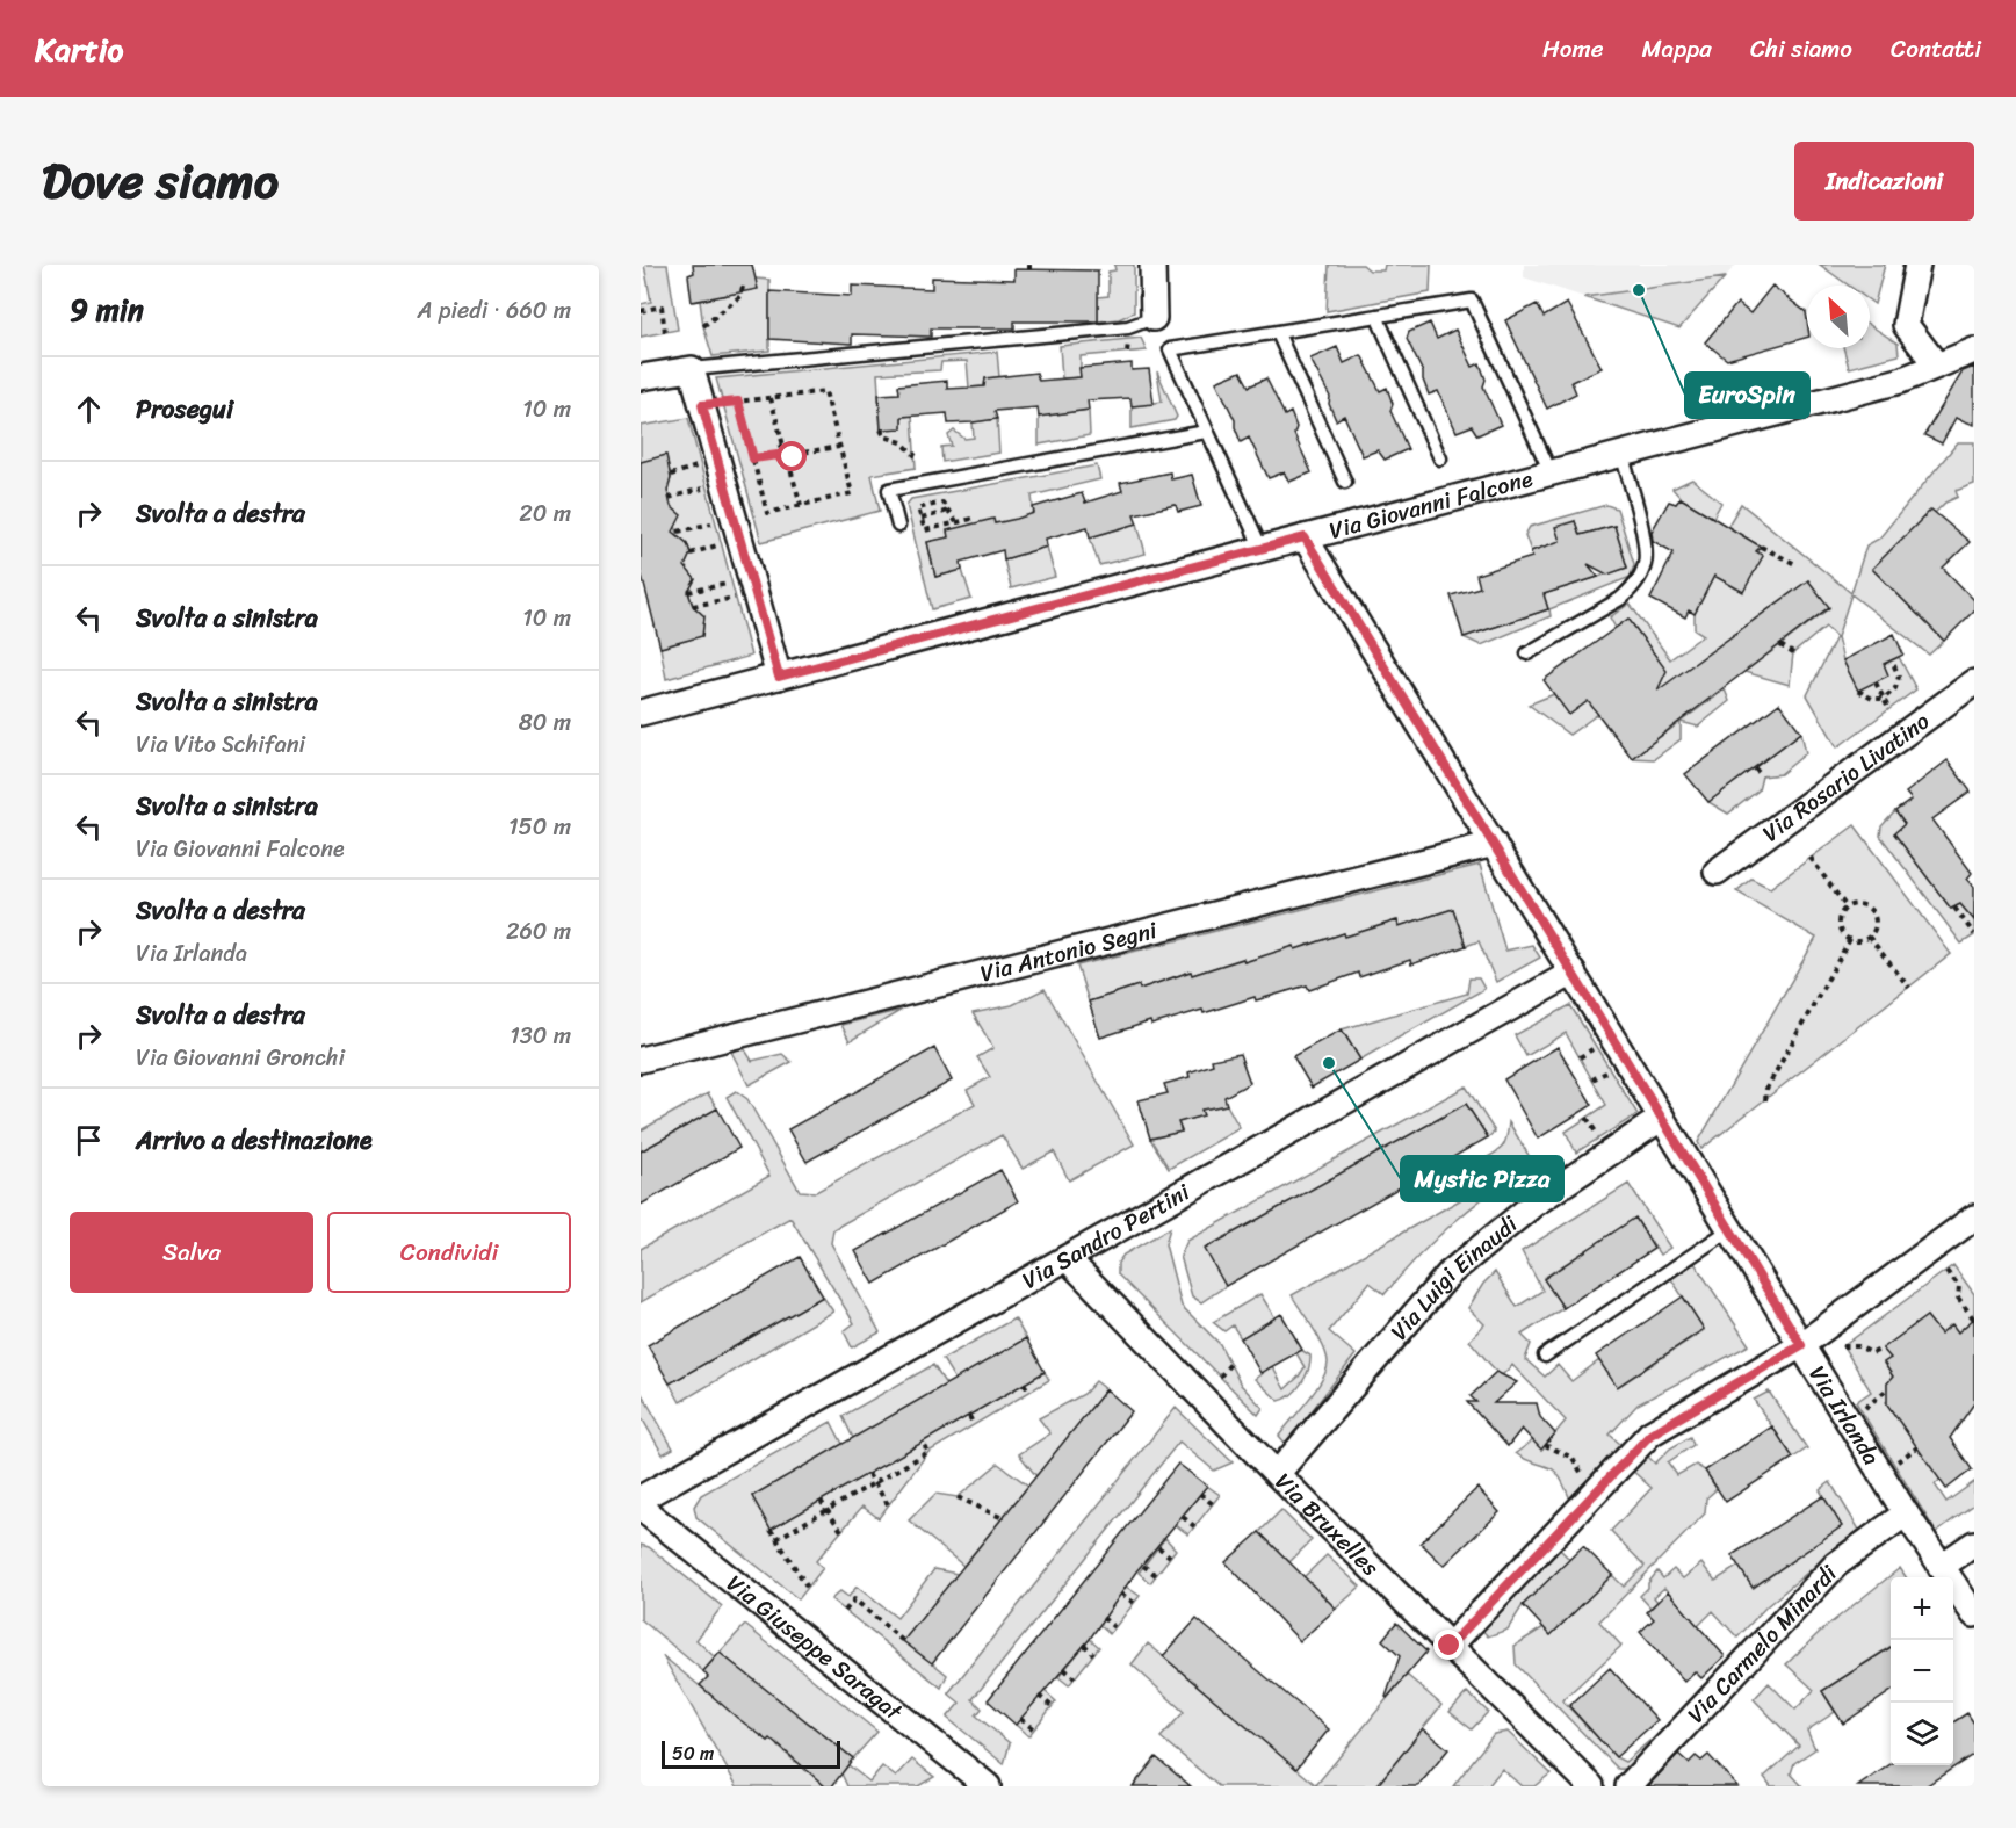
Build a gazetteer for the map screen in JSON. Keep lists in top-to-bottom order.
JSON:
{
  "streets": {
    "street": [
      "Via Giovanni Falcone",
      "Via Rosario Livatino",
      "Via Antonio Segni",
      "Via Sandro Pertini",
      "Via Luigi Einaudi",
      "Via Irlanda",
      "Via Bruxelles",
      "Via Carmelo Minardi",
      "Via Giuseppe Saragat"
    ]
  },
  "crossings": [
    ["Via Giovanni Falcone", "Via Irlanda"],
    ["Via Antonio Segni", "Via Irlanda"],
    ["Via Sandro Pertini", "Via Irlanda"],
    ["Via Sandro Pertini", "Via Bruxelles"],
    ["Via Luigi Einaudi", "Via Irlanda"],
    ["Via Luigi Einaudi", "Via Bruxelles"],
    ["Via Irlanda", "Via Carmelo Minardi"]
  ],
  "places": ["EuroSpin", "Mystic Pizza"],
  "scale_bar": "50 m",
  "north": "top left",
  "page": {
    "header": "Kartio",
    "nav": [
      "Home",
      "Mappa",
      "Chi siamo",
      "Contatti"
    ],
    "title": "Dove siamo",
    "buttons": [
      "Indicazioni",
      ["Salva", "Condividi"]
    ],
    "heading": ["9 min", "A piedi · 660 m"],
    "list": [
      ["Prosegui", "10 m"],
      ["Svolta a destra", "20 m"],
      ["Svolta a sinistra", "10 m"],
      ["Svolta a sinistra", "Via Vito Schifani", "80 m"],
      ["Svolta a sinistra", "Via Giovanni Falcone", "150 m"],
      ["Svolta a destra", "Via Irlanda", "260 m"],
      ["Svolta a destra", "Via Giovanni Gronchi", "130 m"],
      "Arrivo a destinazione"
    ],
    "map_buttons": ["+", "−"],
    "scale": "50 m"
  }
}
